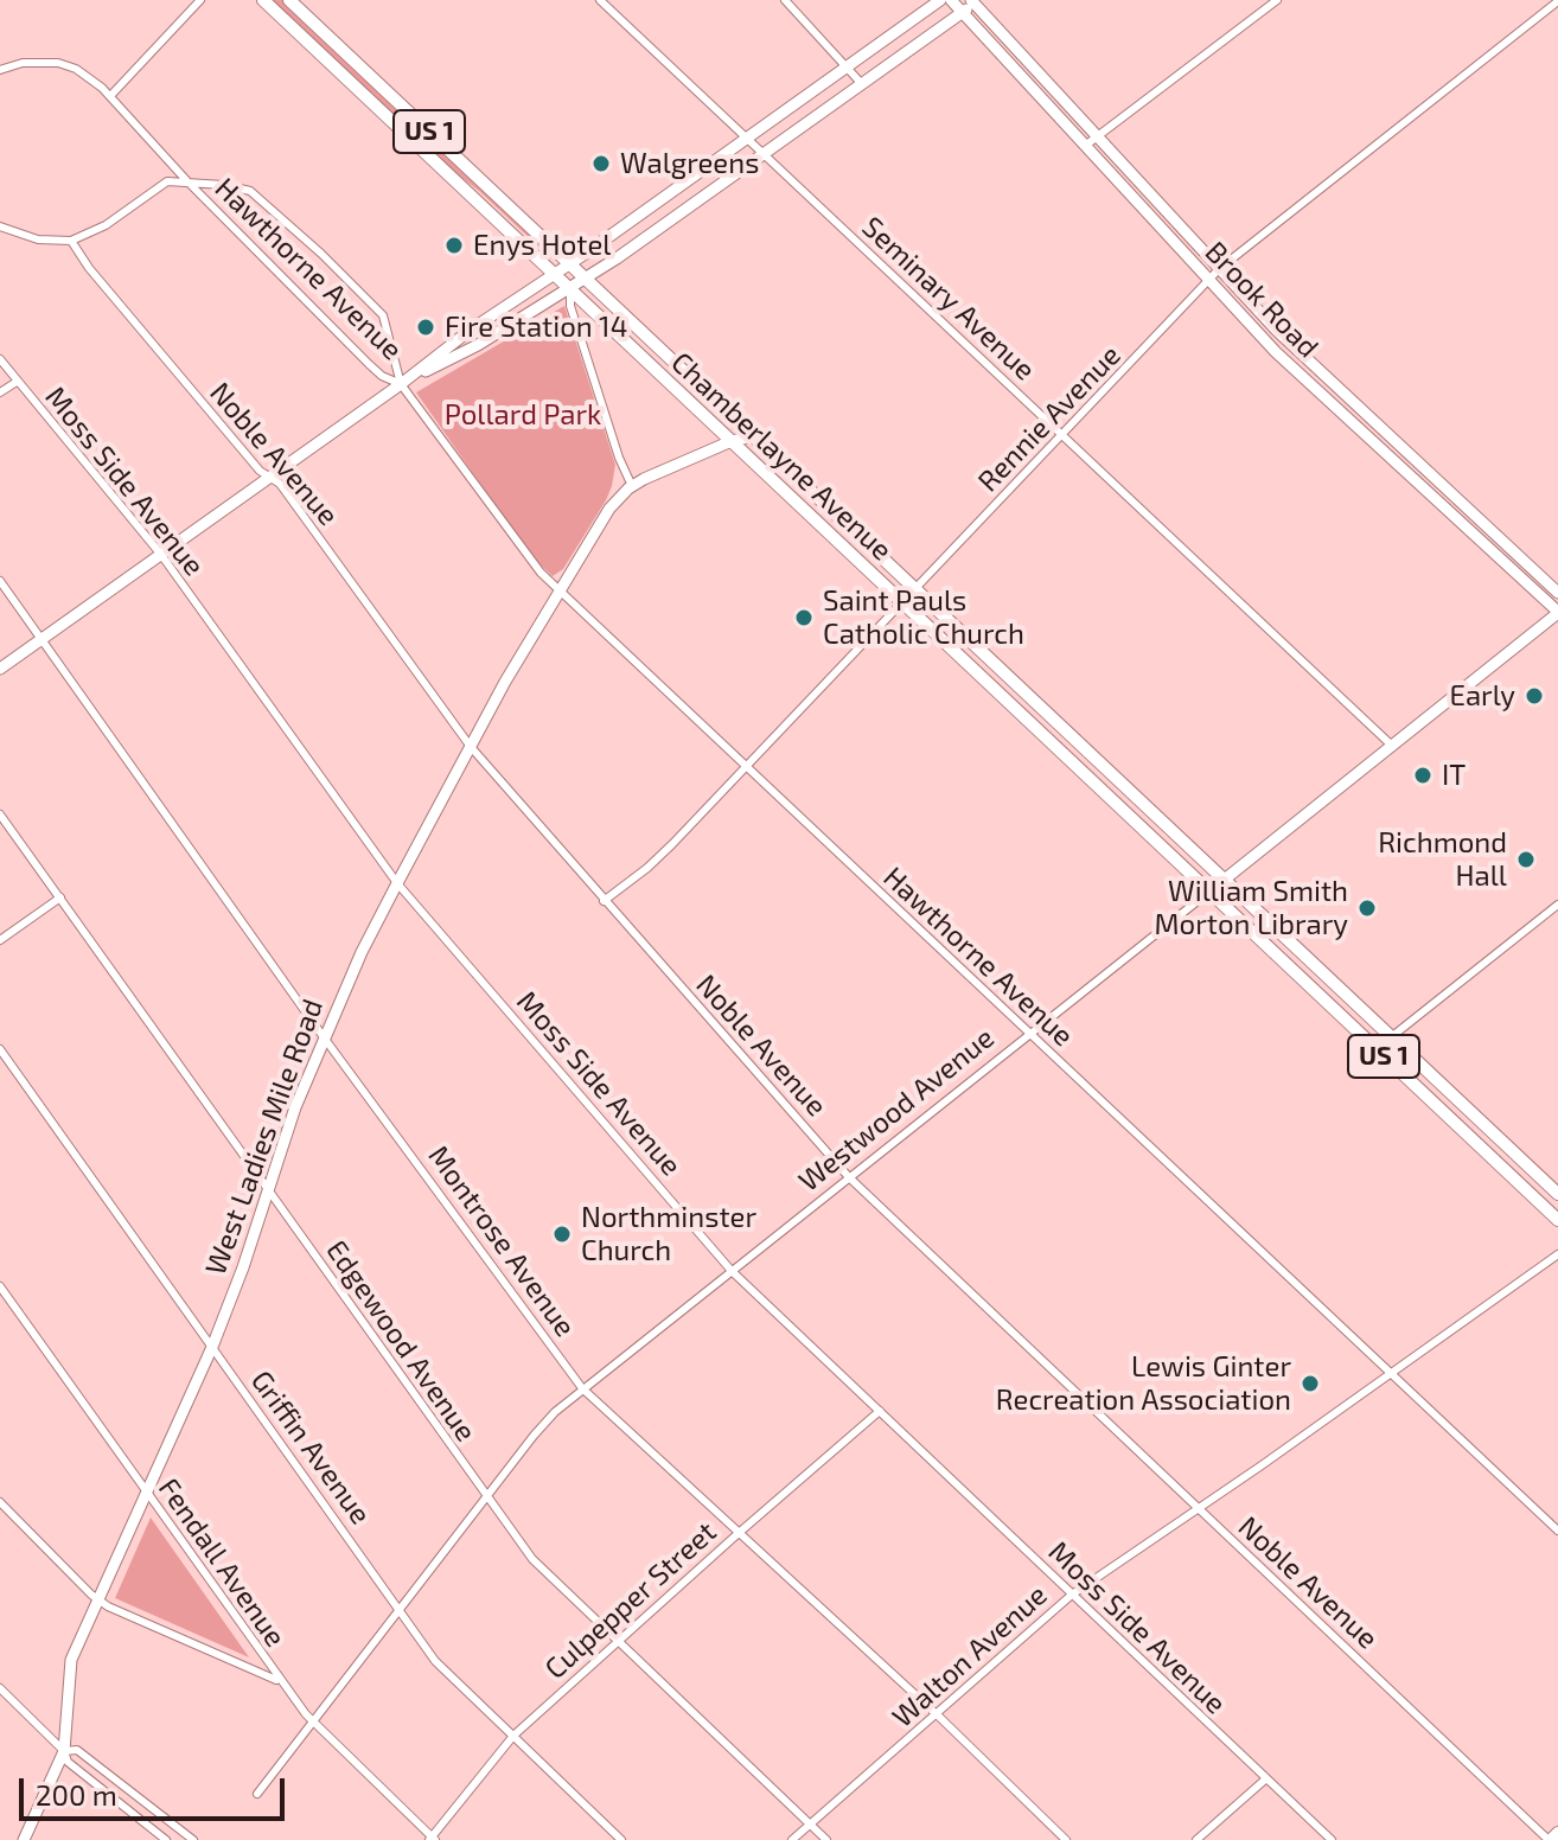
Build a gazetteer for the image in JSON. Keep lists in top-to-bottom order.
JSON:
{
  "streets": {
    "main road": [
      "US 1",
      "Brook Road",
      "Chamberlayne Avenue",
      "Westwood Avenue",
      "West Ladies Mile Road"
    ],
    "street": [
      "Hawthorne Avenue",
      "Seminary Avenue",
      "Rennie Avenue",
      "Noble Avenue",
      "Moss Side Avenue",
      "Montrose Avenue",
      "Edgewood Avenue",
      "Griffin Avenue",
      "Fendall Avenue",
      "Culpepper Street",
      "Walton Avenue"
    ]
  },
  "crossings": [
    ["Hawthorne Avenue", "Rennie Avenue"],
    ["Hawthorne Avenue", "Westwood Avenue"],
    ["Hawthorne Avenue", "West Ladies Mile Road"],
    ["Hawthorne Avenue", "Walton Avenue"],
    ["Seminary Avenue", "Rennie Avenue"],
    ["Seminary Avenue", "Westwood Avenue"],
    ["Brook Road", "Rennie Avenue"],
    ["Brook Road", "Westwood Avenue"],
    ["Rennie Avenue", "Noble Avenue"],
    ["Rennie Avenue", "Chamberlayne Avenue"],
    ["Noble Avenue", "Westwood Avenue"],
    ["Noble Avenue", "West Ladies Mile Road"],
    ["Noble Avenue", "Walton Avenue"],
    ["Chamberlayne Avenue", "Westwood Avenue"],
    ["Chamberlayne Avenue", "West Ladies Mile Road"],
    ["Moss Side Avenue", "Westwood Avenue"],
    ["Moss Side Avenue", "West Ladies Mile Road"],
    ["Moss Side Avenue", "Culpepper Street"],
    ["Moss Side Avenue", "Walton Avenue"],
    ["Westwood Avenue", "Montrose Avenue"],
    ["Westwood Avenue", "Edgewood Avenue"],
    ["Westwood Avenue", "Griffin Avenue"],
    ["Westwood Avenue", "Fendall Avenue"],
    ["West Ladies Mile Road", "Montrose Avenue"],
    ["West Ladies Mile Road", "Edgewood Avenue"],
    ["West Ladies Mile Road", "Griffin Avenue"],
    ["West Ladies Mile Road", "Fendall Avenue"],
    ["Montrose Avenue", "Culpepper Street"],
    ["Montrose Avenue", "Walton Avenue"],
    ["Edgewood Avenue", "Culpepper Street"],
    ["Edgewood Avenue", "Walton Avenue"],
    ["Griffin Avenue", "Culpepper Street"],
    ["Fendall Avenue", "Culpepper Street"]
  ],
  "parks": ["Pollard Park"],
  "places": [
    "Walgreens",
    "Enys Hotel",
    "Fire Station 14",
    "Saint Pauls Catholic Church",
    "Early",
    "IT",
    "Richmond Hall",
    "William Smith Morton Library",
    "Northminster Church",
    "Lewis Ginter Recreation Association"
  ],
  "scale_bar": "200 m"
}
